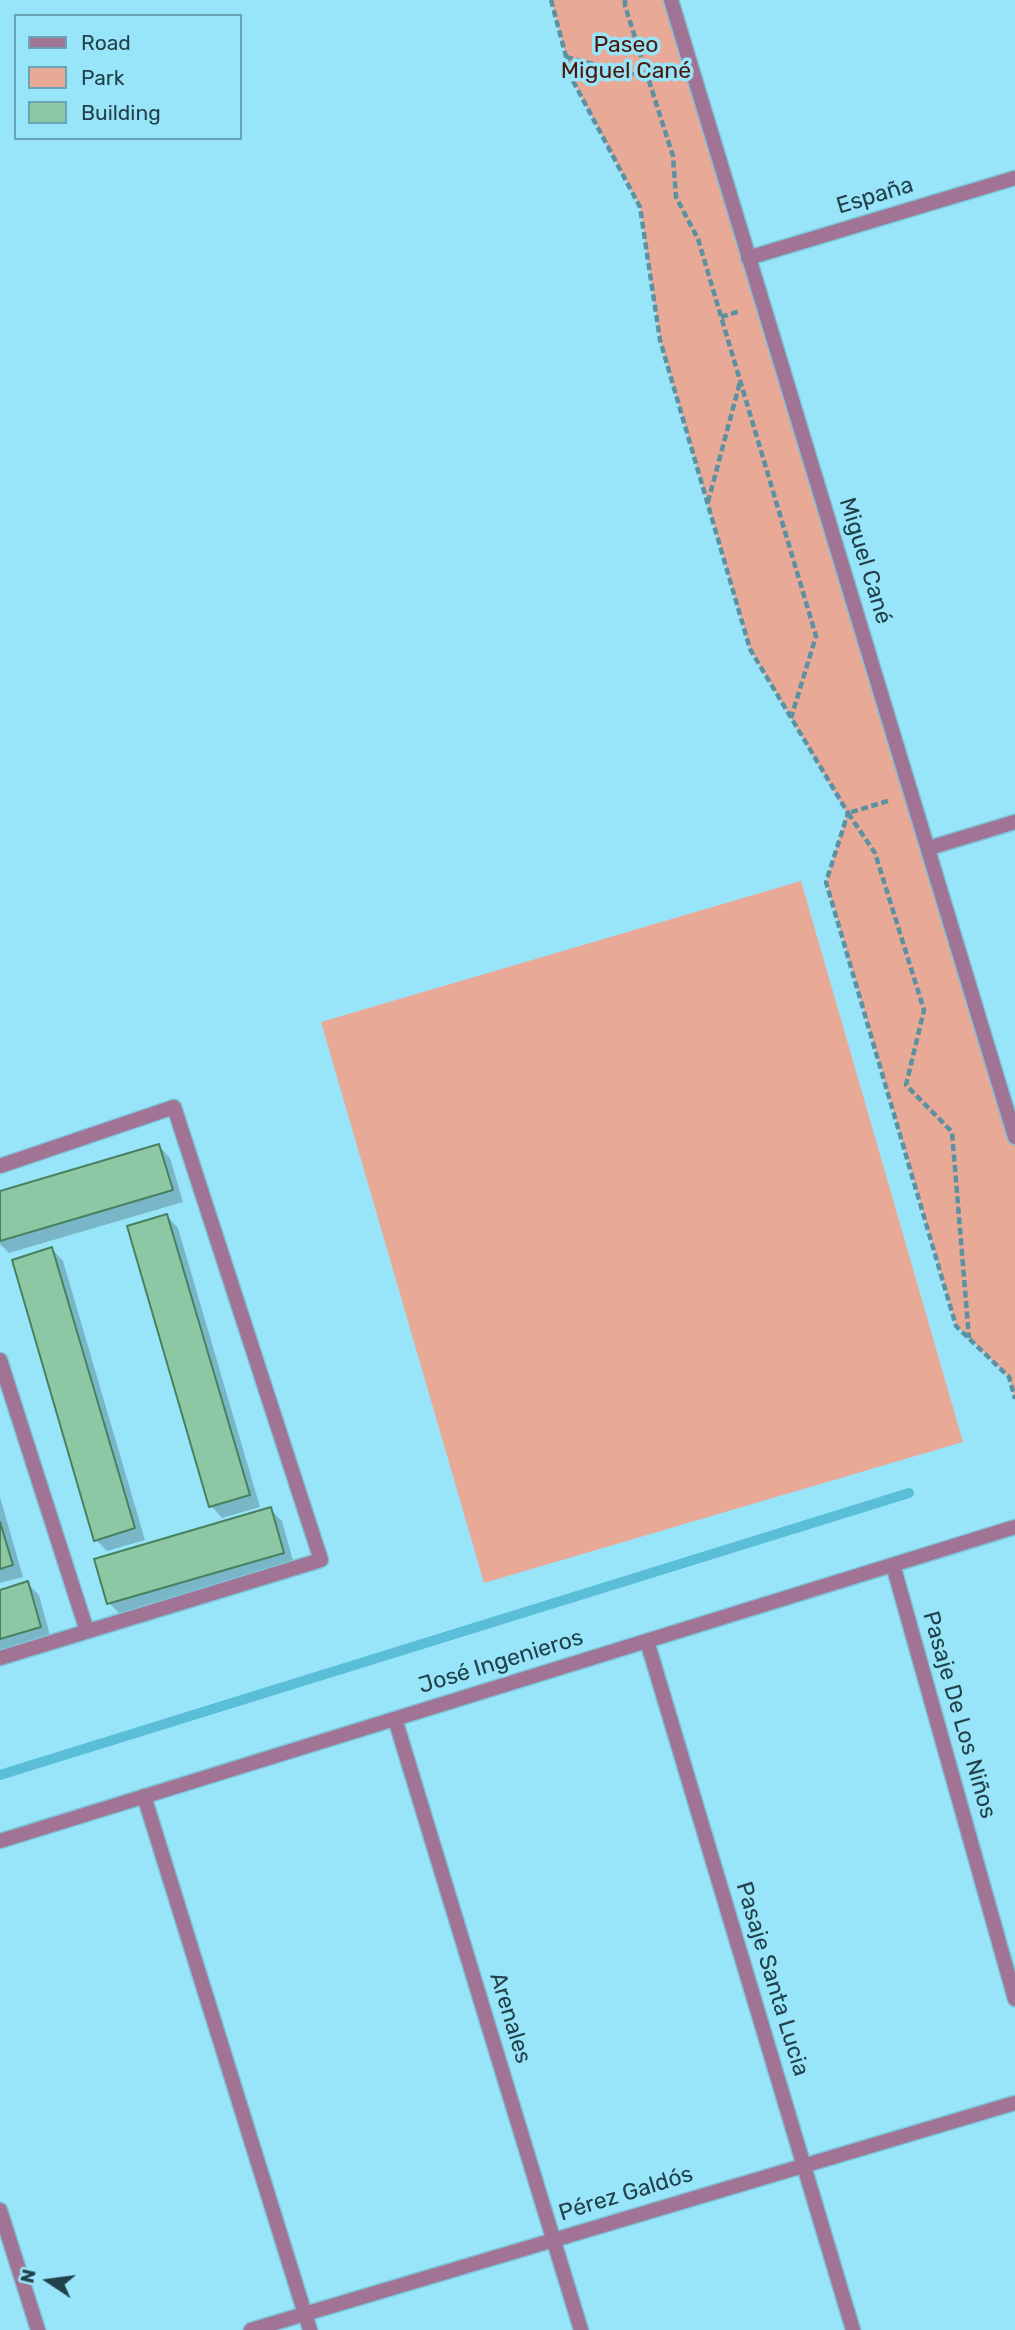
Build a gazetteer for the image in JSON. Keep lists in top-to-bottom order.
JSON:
{
  "streets": {
    "street": [
      "España",
      "Miguel Cané",
      "José Ingenieros",
      "Pasaje De Los Niños",
      "Pasaje Santa Lucia",
      "Arenales",
      "Pérez Galdós"
    ]
  },
  "crossings": [
    ["España", "Miguel Cané"],
    ["José Ingenieros", "Pasaje De Los Niños"],
    ["José Ingenieros", "Pasaje Santa Lucia"],
    ["José Ingenieros", "Arenales"],
    ["Pasaje Santa Lucia", "Pérez Galdós"],
    ["Arenales", "Pérez Galdós"]
  ],
  "parks": ["Paseo Miguel Cané"],
  "legend": ["Road", "Park", "Building"],
  "north": "left"
}
